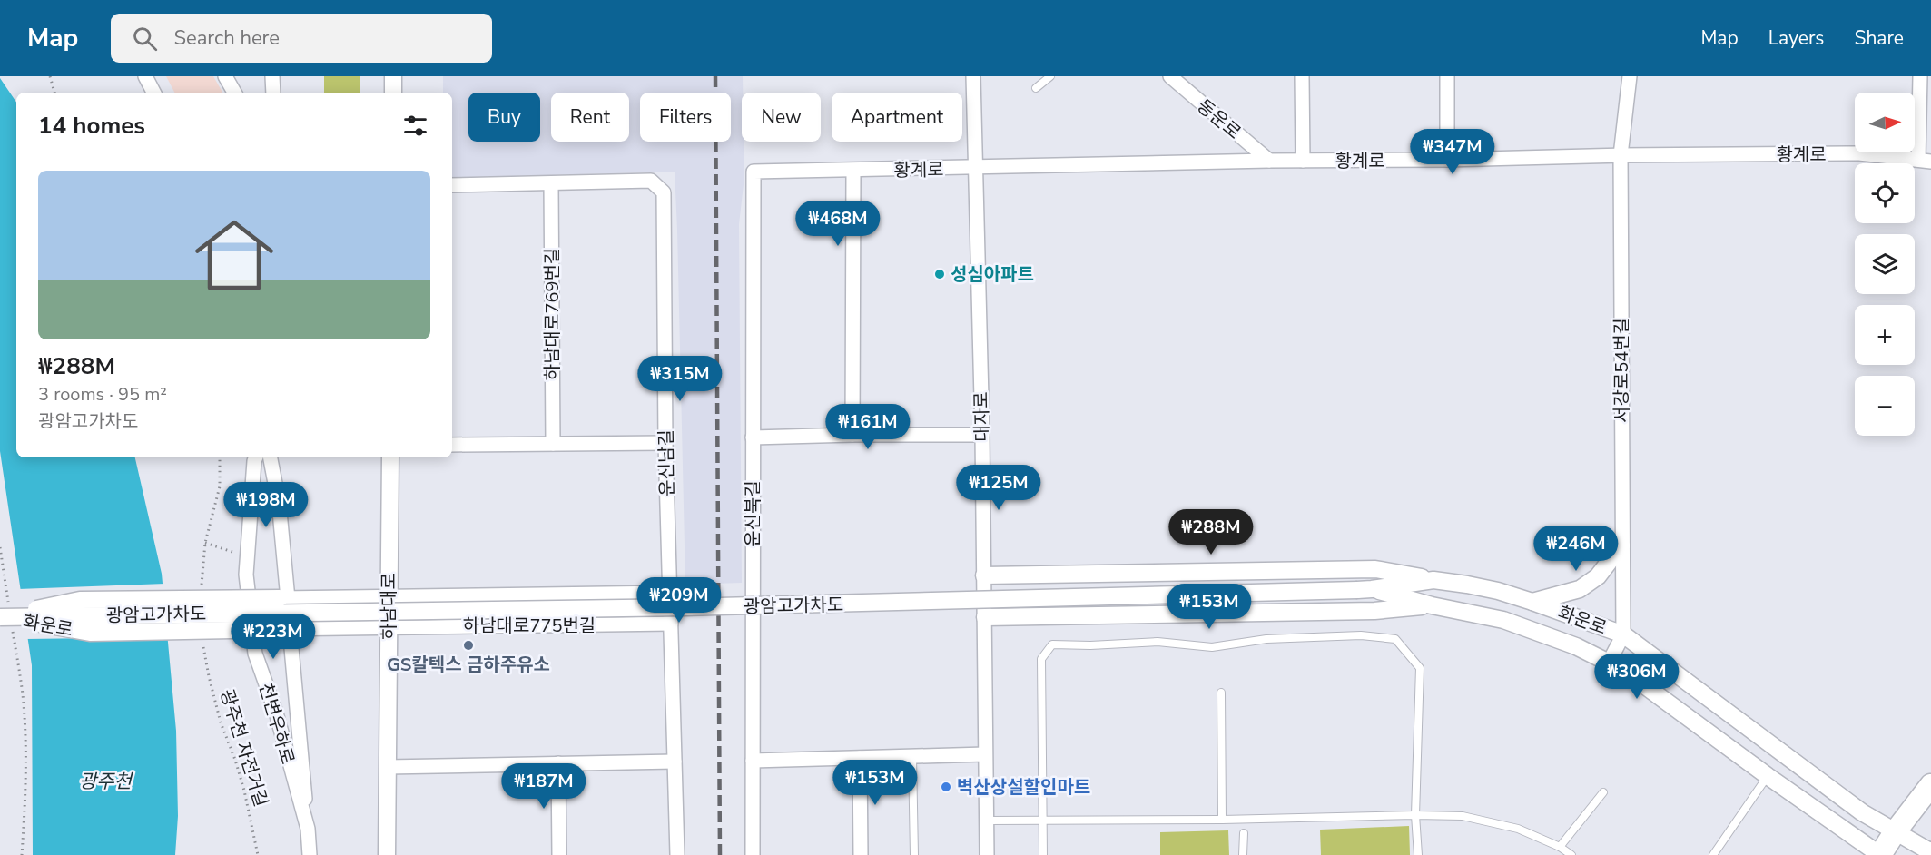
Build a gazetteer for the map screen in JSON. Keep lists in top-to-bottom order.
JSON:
{
  "streets": {
    "street": [
      "동운로",
      "황계로",
      "하남대로769번길",
      "서강로54번길",
      "대자로",
      "운신남길",
      "운신북길",
      "광암고가차도",
      "하남대로",
      "화운로",
      "하남대로775번길",
      "천변우하로"
    ],
    "path": ["광주천 자전거길"]
  },
  "crossings": [
    ["동운로", "황계로"],
    ["황계로", "서강로54번길"],
    ["황계로", "대자로"],
    ["황계로", "운신북길"],
    ["하남대로769번길", "운신남길"],
    ["서강로54번길", "화운로"],
    ["운신남길", "하남대로775번길"],
    ["광암고가차도", "화운로"],
    ["하남대로", "화운로"],
    ["하남대로", "하남대로775번길"],
    ["화운로", "하남대로775번길"],
    ["화운로", "천변우하로"]
  ],
  "water": ["광주천"],
  "places": ["성심아파트", "GS칼텍스 금하주유소", "벽산상설할인마트"],
  "north": "right",
  "page": {
    "header": "Map",
    "search": "Search here",
    "nav": ["Map", "Layers", "Share"],
    "map_buttons": ["+", "−"],
    "chip": [
      "Buy",
      "Rent",
      "Filters",
      "New",
      "Apartment"
    ],
    "heading": "14 homes",
    "price": [
      "₩347M",
      "₩468M",
      "₩315M",
      "₩161M",
      "₩125M",
      "₩198M",
      "₩288M",
      "₩246M",
      "₩209M",
      "₩153M",
      "₩223M",
      "₩306M",
      "₩153M",
      "₩187M"
    ],
    "list": [
      {
        "name": "₩288M",
        "note": "3 rooms · 95 m² · 광암고가차도"
      }
    ]
  }
}
